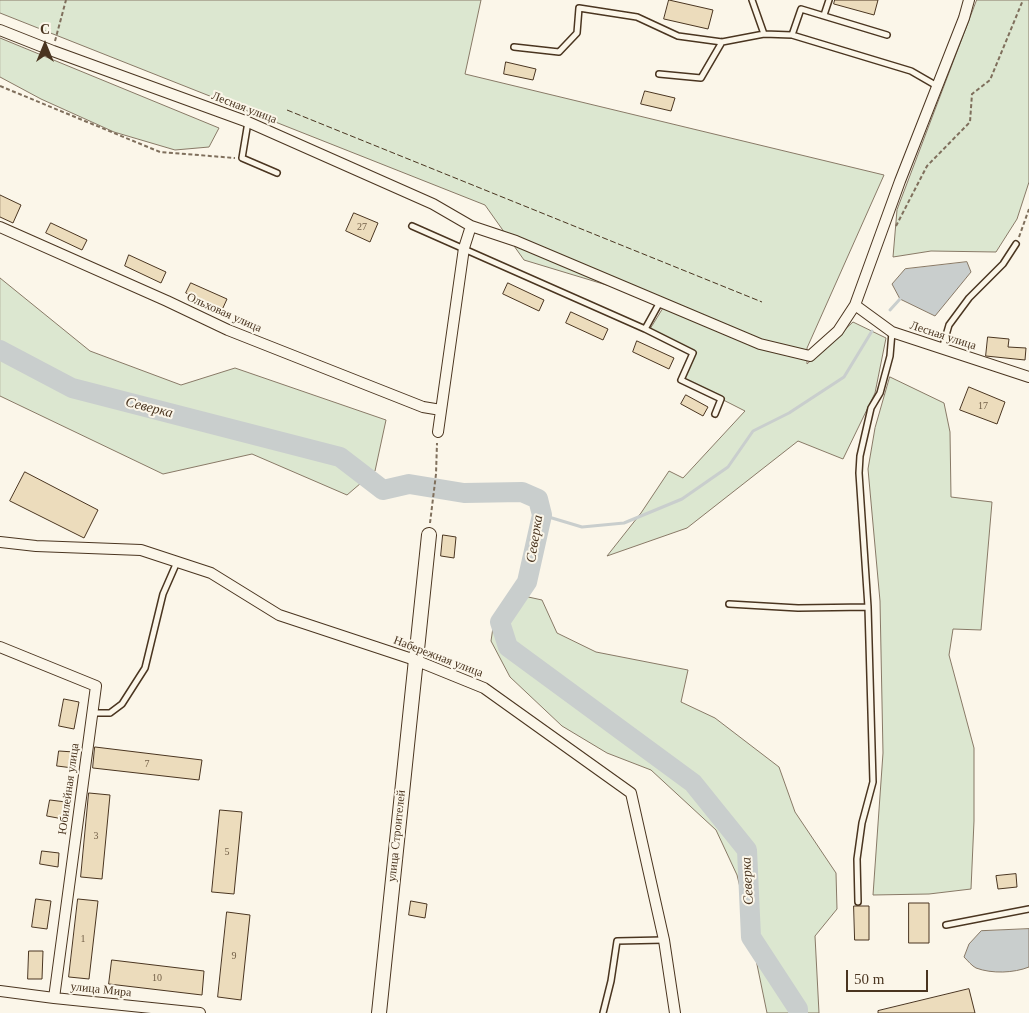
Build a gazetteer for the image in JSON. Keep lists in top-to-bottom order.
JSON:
{
  "streets": {
    "street": [
      "Лесная улица",
      "Ольховая улица",
      "Набережная улица",
      "Юбилейная улица",
      "улица Строителей",
      "улица Мира"
    ]
  },
  "crossings": [
    ["Набережная улица", "улица Строителей"],
    ["Юбилейная улица", "улица Мира"]
  ],
  "water": ["Северка"],
  "house_numbers": [
    "27",
    "17",
    "7",
    "3",
    "5",
    "1",
    "9",
    "10"
  ],
  "scale_bar": "50 m",
  "north": "top"
}
